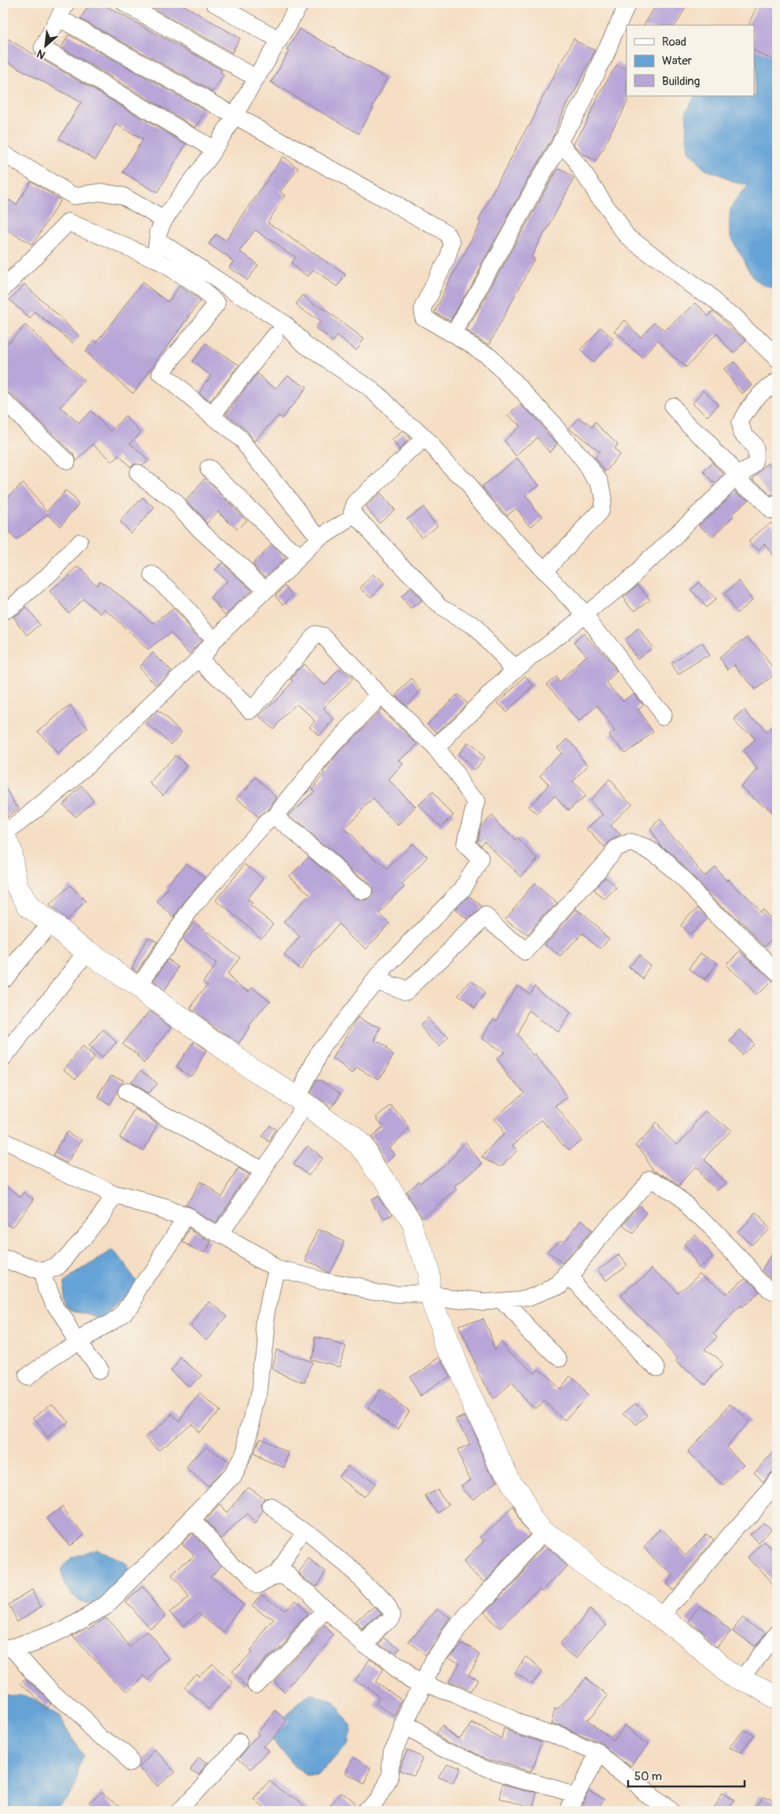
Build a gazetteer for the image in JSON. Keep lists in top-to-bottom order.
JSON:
{
  "legend": ["Road", "Water", "Building"],
  "scale_bar": "50 m",
  "north": "bottom left"
}
